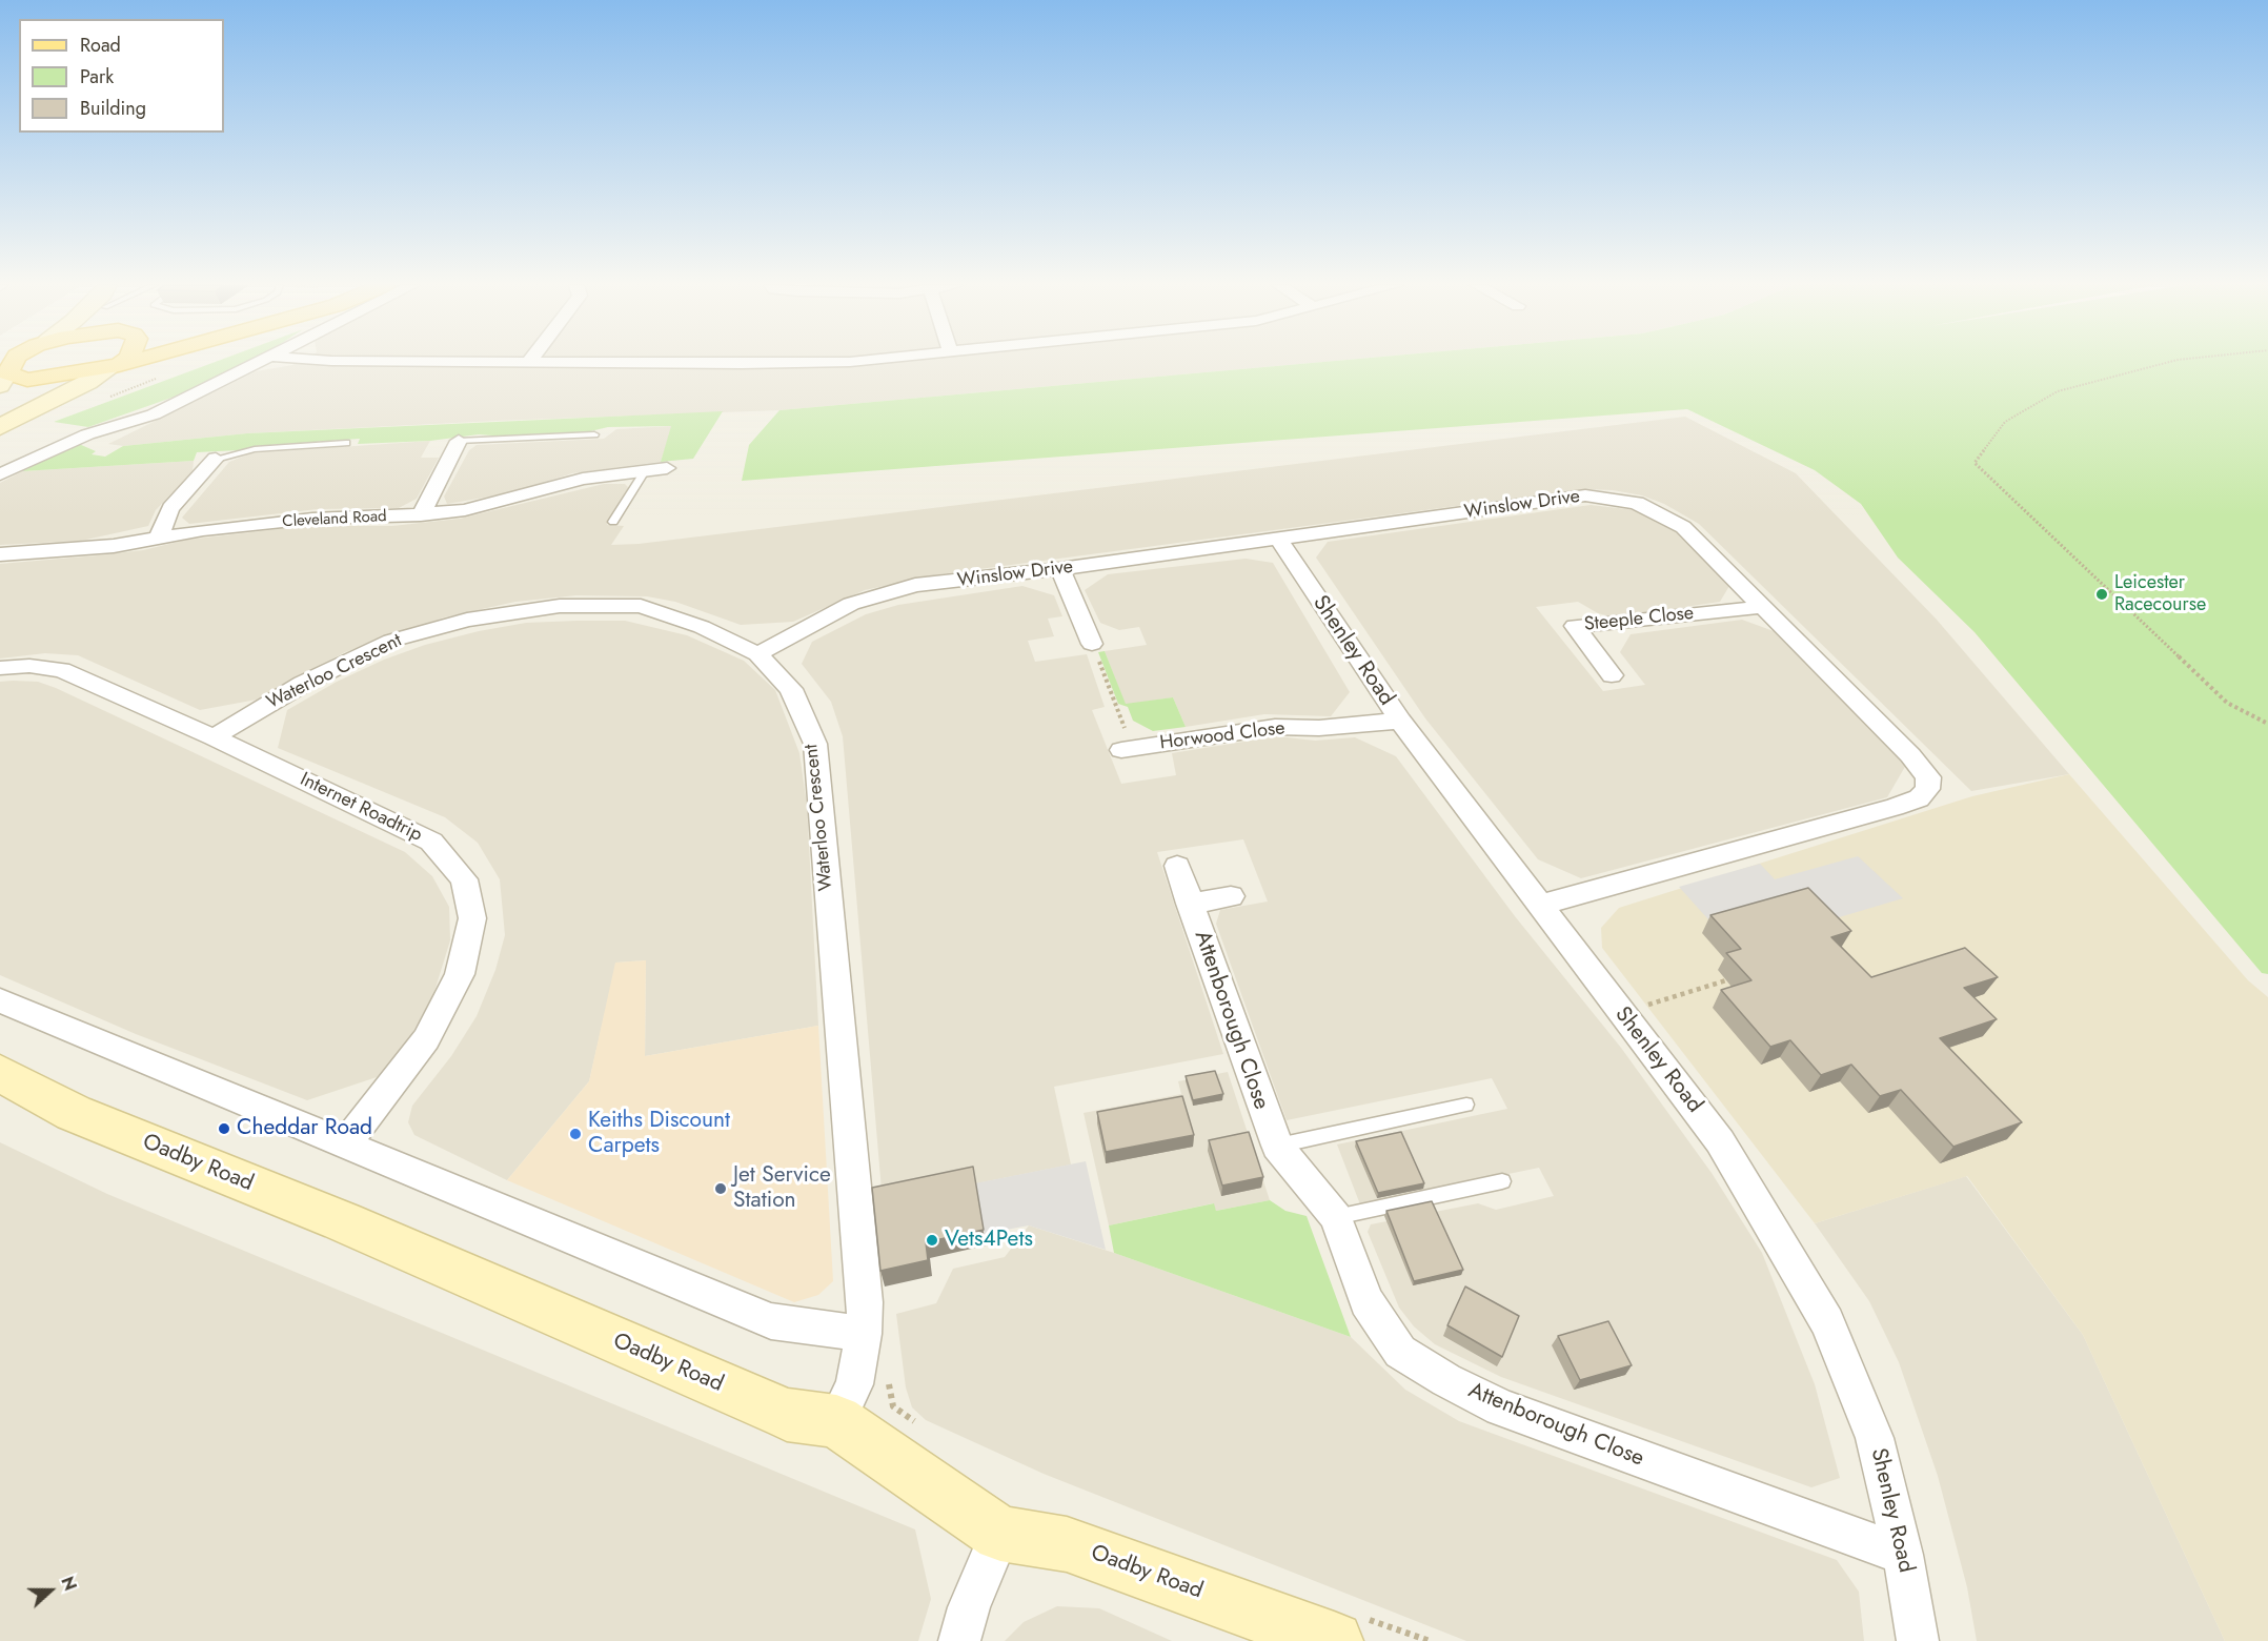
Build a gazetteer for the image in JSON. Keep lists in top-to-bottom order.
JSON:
{
  "streets": {
    "main road": ["Oadby Road"],
    "street": [
      "Winslow Drive",
      "Cleveland Road",
      "Steeple Close",
      "Shenley Road",
      "Waterloo Crescent",
      "Horwood Close",
      "Internet Roadtrip",
      "Attenborough Close"
    ]
  },
  "crossings": [
    ["Winslow Drive", "Steeple Close"],
    ["Winslow Drive", "Shenley Road"],
    ["Winslow Drive", "Waterloo Crescent"],
    ["Shenley Road", "Horwood Close"],
    ["Shenley Road", "Attenborough Close"],
    ["Waterloo Crescent", "Internet Roadtrip"],
    ["Waterloo Crescent", "Oadby Road"]
  ],
  "places": [
    "Leicester Racecourse",
    "Cheddar Road",
    "Keiths Discount Carpets",
    "Jet Service Station",
    "Vets4Pets"
  ],
  "legend": ["Road", "Park", "Building"],
  "north": "right"
}
